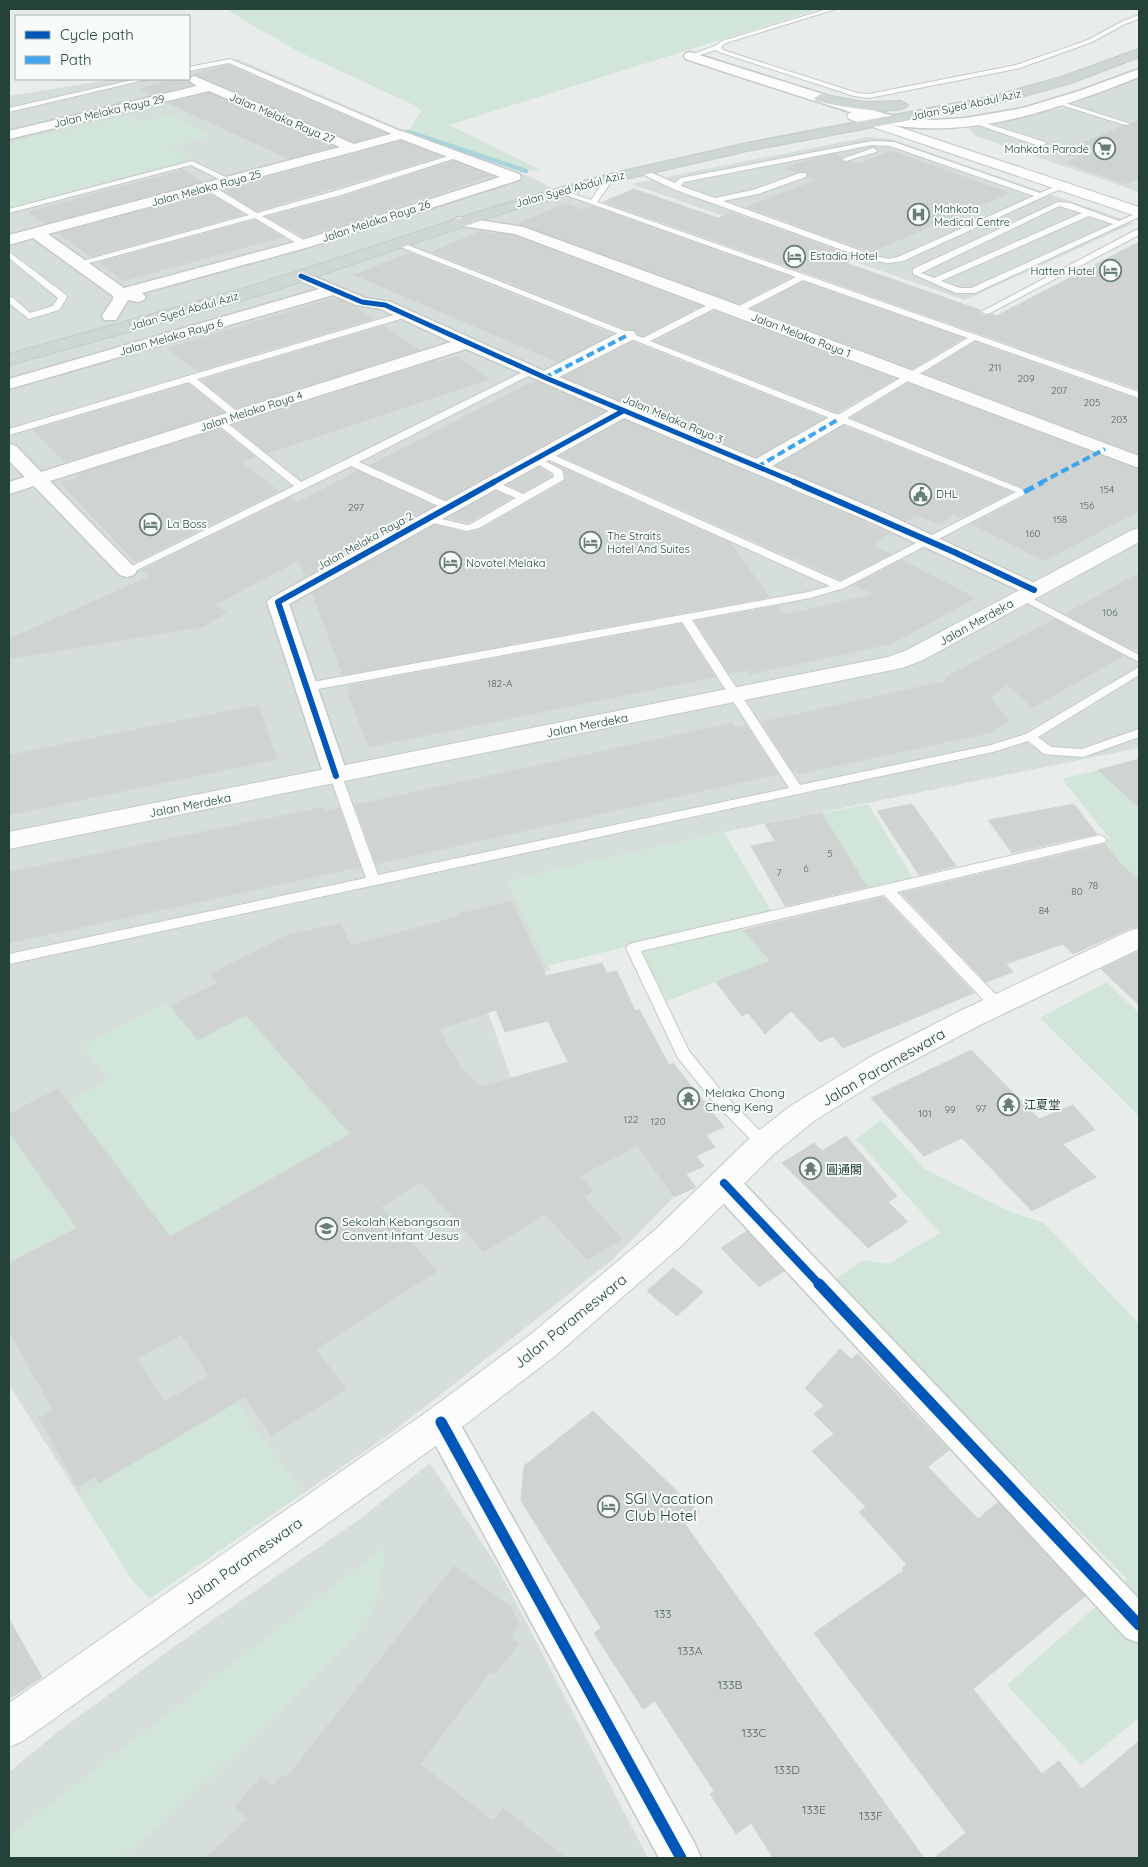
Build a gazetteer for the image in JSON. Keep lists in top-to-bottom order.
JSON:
{
  "streets": {
    "main road": ["Jalan Syed Abdul Aziz", "Jalan Merdeka", "Jalan Parameswara"],
    "street": [
      "Jalan Melaka Raya 29",
      "Jalan Melaka Raya 27",
      "Jalan Melaka Raya 25",
      "Jalan Melaka Raya 26",
      "Jalan Melaka Raya 1",
      "Jalan Melaka Raya 6",
      "Jalan Melaka Raya 4",
      "Jalan Melaka Raya 3",
      "Jalan Melaka Raya 2"
    ]
  },
  "crossings": [
    ["Jalan Syed Abdul Aziz", "Jalan Melaka Raya 1"],
    ["Jalan Syed Abdul Aziz", "Jalan Melaka Raya 3"],
    ["Jalan Melaka Raya 29", "Jalan Melaka Raya 27"],
    ["Jalan Melaka Raya 27", "Jalan Melaka Raya 25"],
    ["Jalan Melaka Raya 25", "Jalan Melaka Raya 26"],
    ["Jalan Melaka Raya 6", "Jalan Melaka Raya 3"],
    ["Jalan Melaka Raya 4", "Jalan Melaka Raya 3"],
    ["Jalan Melaka Raya 3", "Jalan Melaka Raya 2"],
    ["Jalan Melaka Raya 3", "Jalan Merdeka"],
    ["Jalan Melaka Raya 2", "Jalan Merdeka"]
  ],
  "places": {
    "supermarket": ["Mahkota Parade"],
    "hospital": ["Mahkota Medical Centre"],
    "hotel": [
      "Estadia Hotel",
      "Hatten Hotel",
      "La Boss",
      "The Straits Hotel And Suites",
      "Novotel Melaka",
      "SGI Vacation Club Hotel"
    ],
    "public building": ["DHL"],
    "temple": ["Melaka Chong Cheng Keng", "江夏堂", "圓通閣"],
    "school or university": ["Sekolah Kebangsaan Convent Infant Jesus"]
  },
  "house_numbers": [
    "211",
    "209",
    "207",
    "205",
    "203",
    "154",
    "156",
    "297",
    "158",
    "160",
    "106",
    "182-A",
    "5",
    "6",
    "7",
    "78",
    "80",
    "84",
    "97",
    "99",
    "101",
    "122",
    "120",
    "133",
    "133A",
    "133B",
    "133C",
    "133D",
    "133E",
    "133F"
  ],
  "legend": ["Cycle path", "Path"]
}
